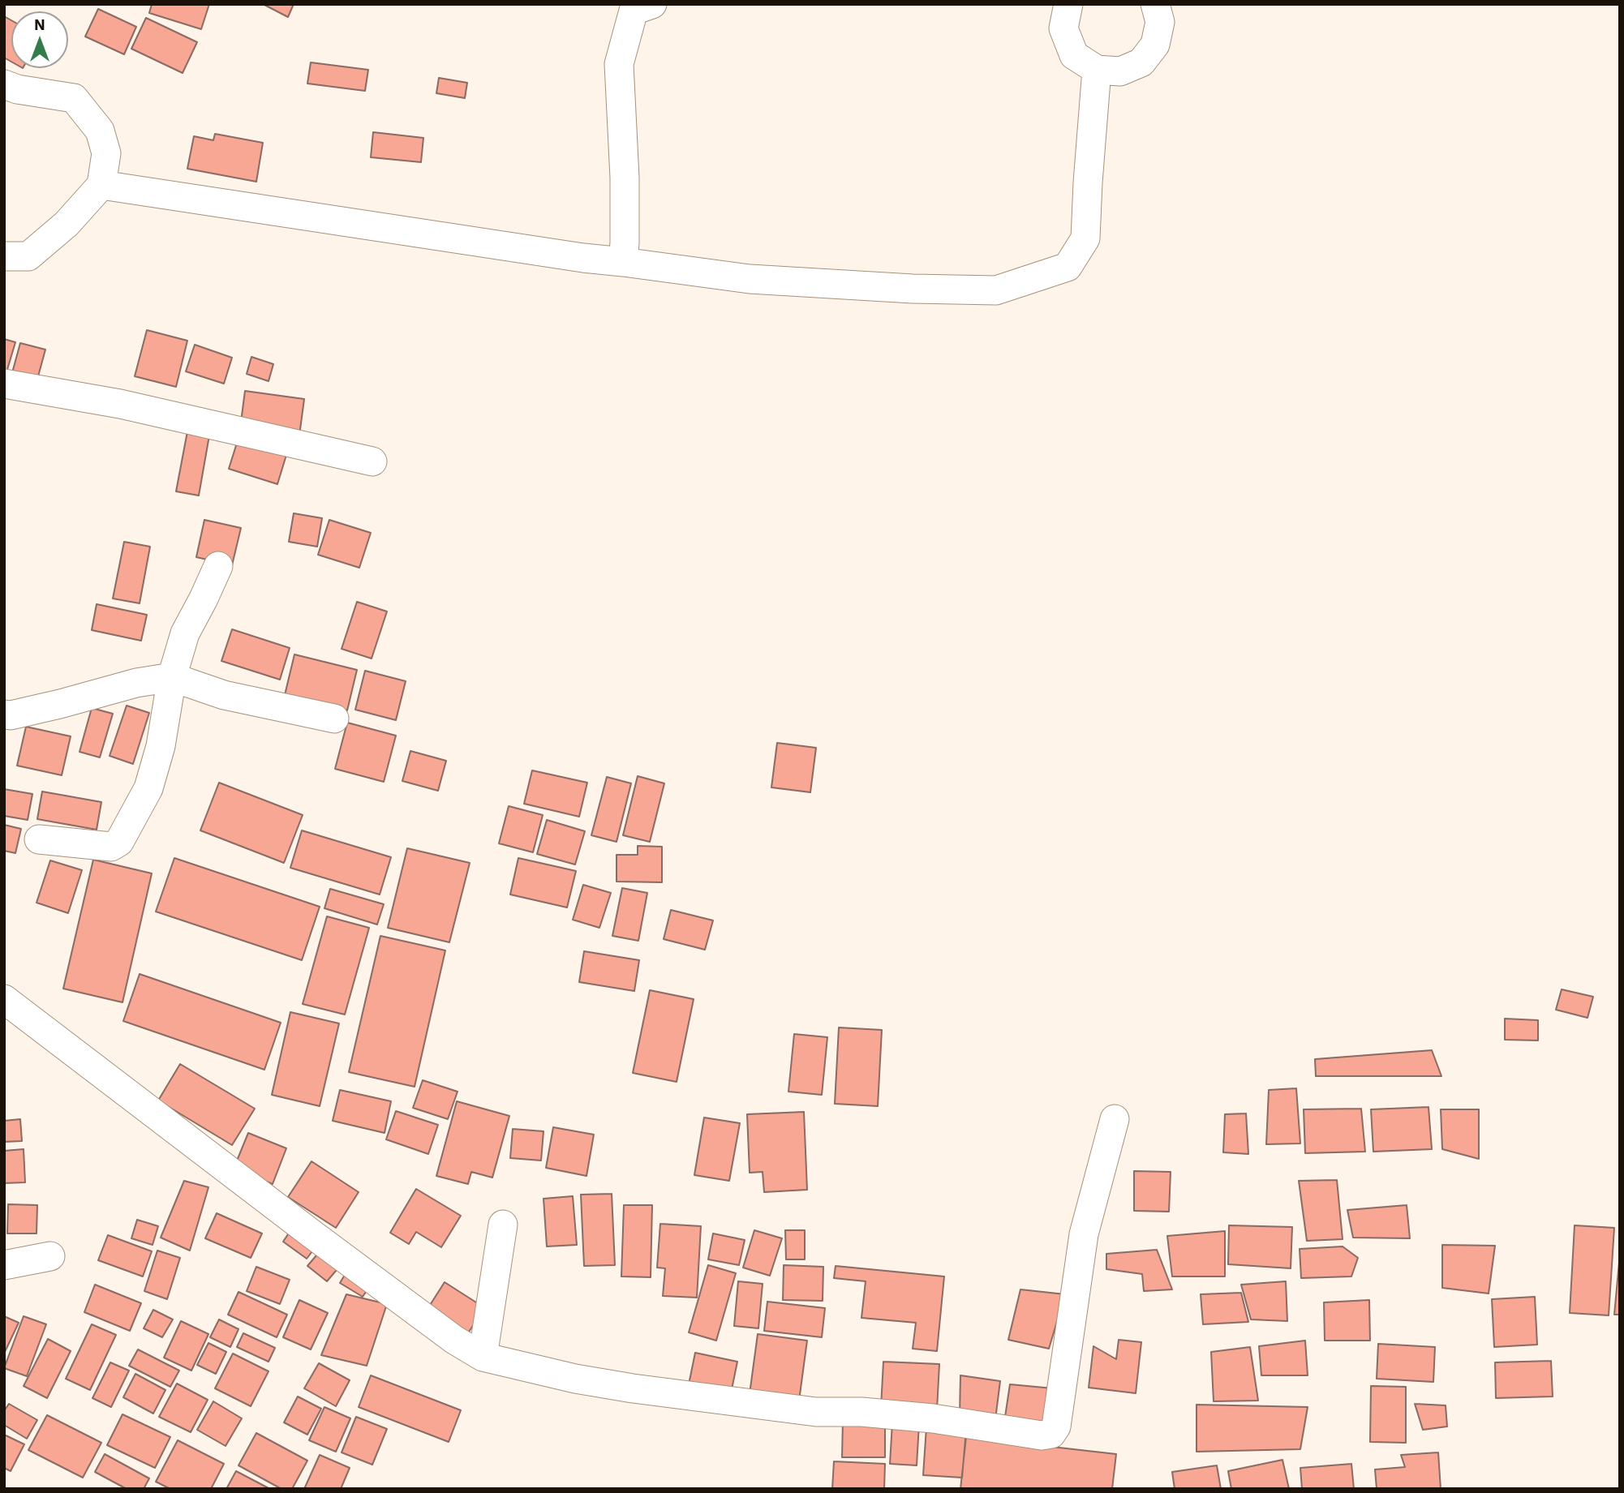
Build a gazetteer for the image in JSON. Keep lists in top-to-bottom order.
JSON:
{
  "north": "top"
}
